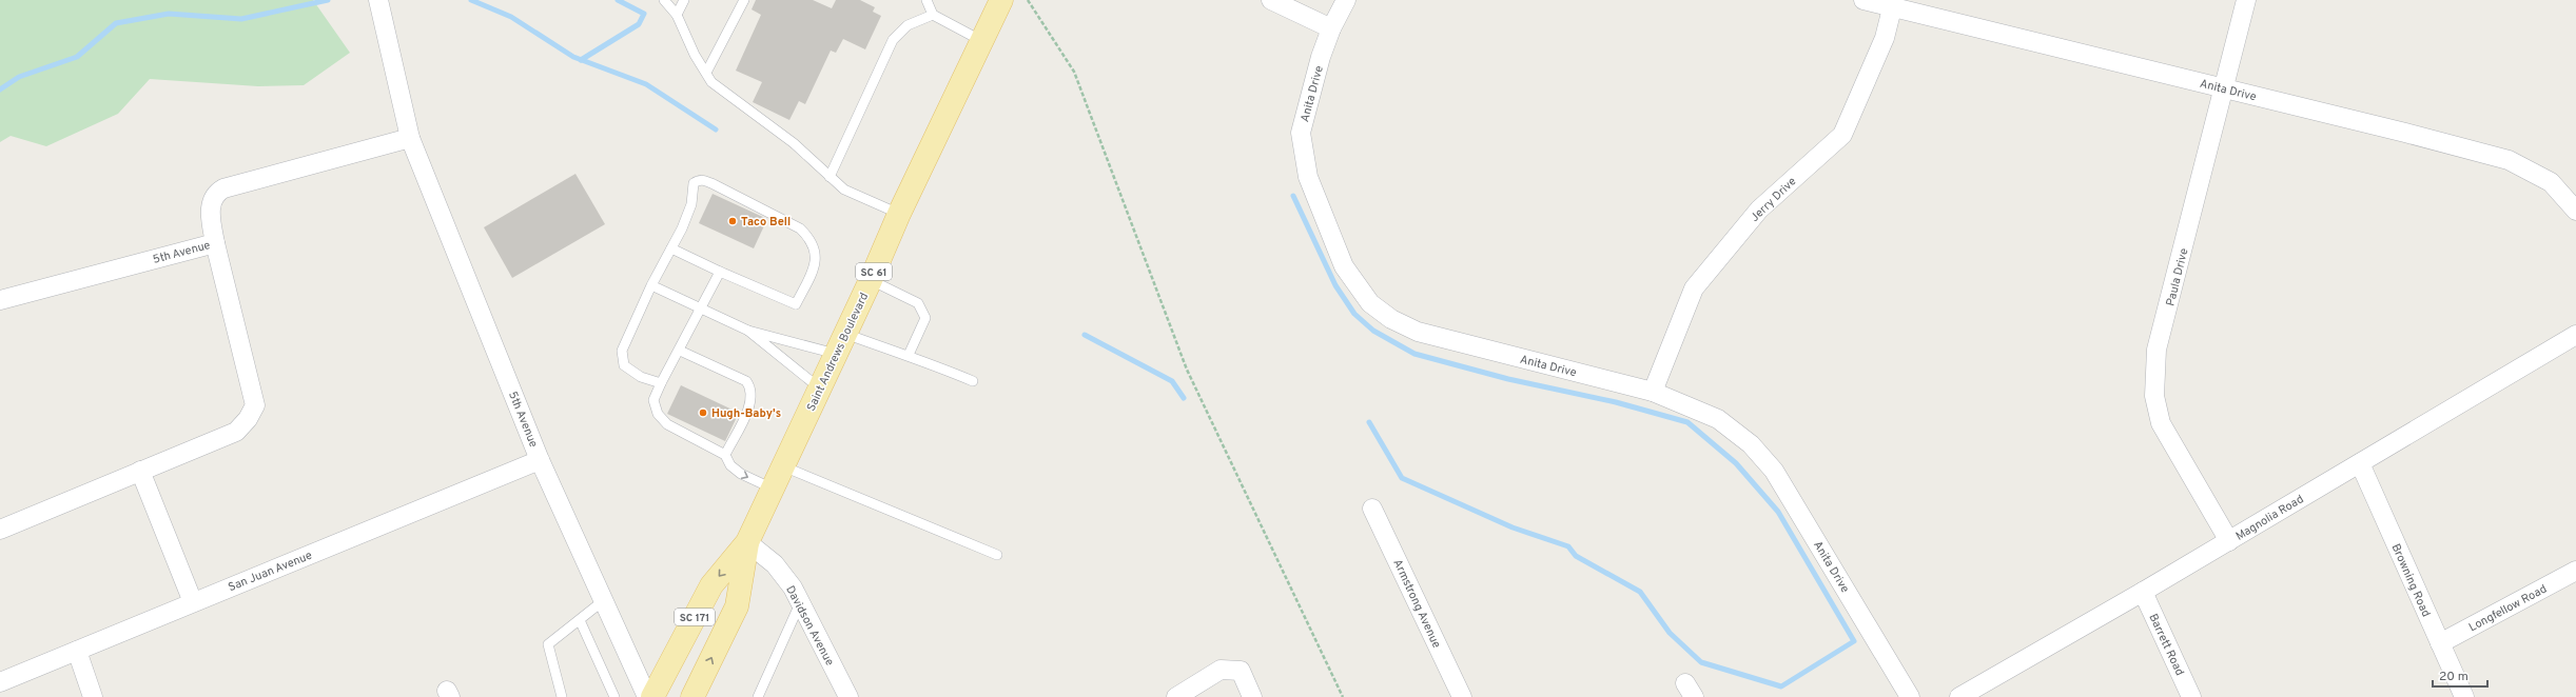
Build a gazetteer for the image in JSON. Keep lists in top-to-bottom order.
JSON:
{
  "streets": {
    "main road": ["SC 61", "Saint Andrews Boulevard", "SC 171"],
    "street": [
      "Anita Drive",
      "Jerry Drive",
      "5th Avenue",
      "Paula Drive",
      "Magnolia Road",
      "San Juan Avenue",
      "Browning Road",
      "Armstrong Avenue",
      "Longfellow Road",
      "Davidson Avenue",
      "Barrett Road"
    ]
  },
  "crossings": [
    ["Anita Drive", "Jerry Drive"],
    ["Anita Drive", "Paula Drive"],
    ["5th Avenue", "San Juan Avenue"],
    ["Paula Drive", "Magnolia Road"],
    ["Saint Andrews Boulevard", "Davidson Avenue"],
    ["Magnolia Road", "Browning Road"],
    ["Magnolia Road", "Barrett Road"],
    ["Browning Road", "Longfellow Road"]
  ],
  "places": ["Taco Bell", "Hugh-Baby's"],
  "scale_bar": "20 m"
}
